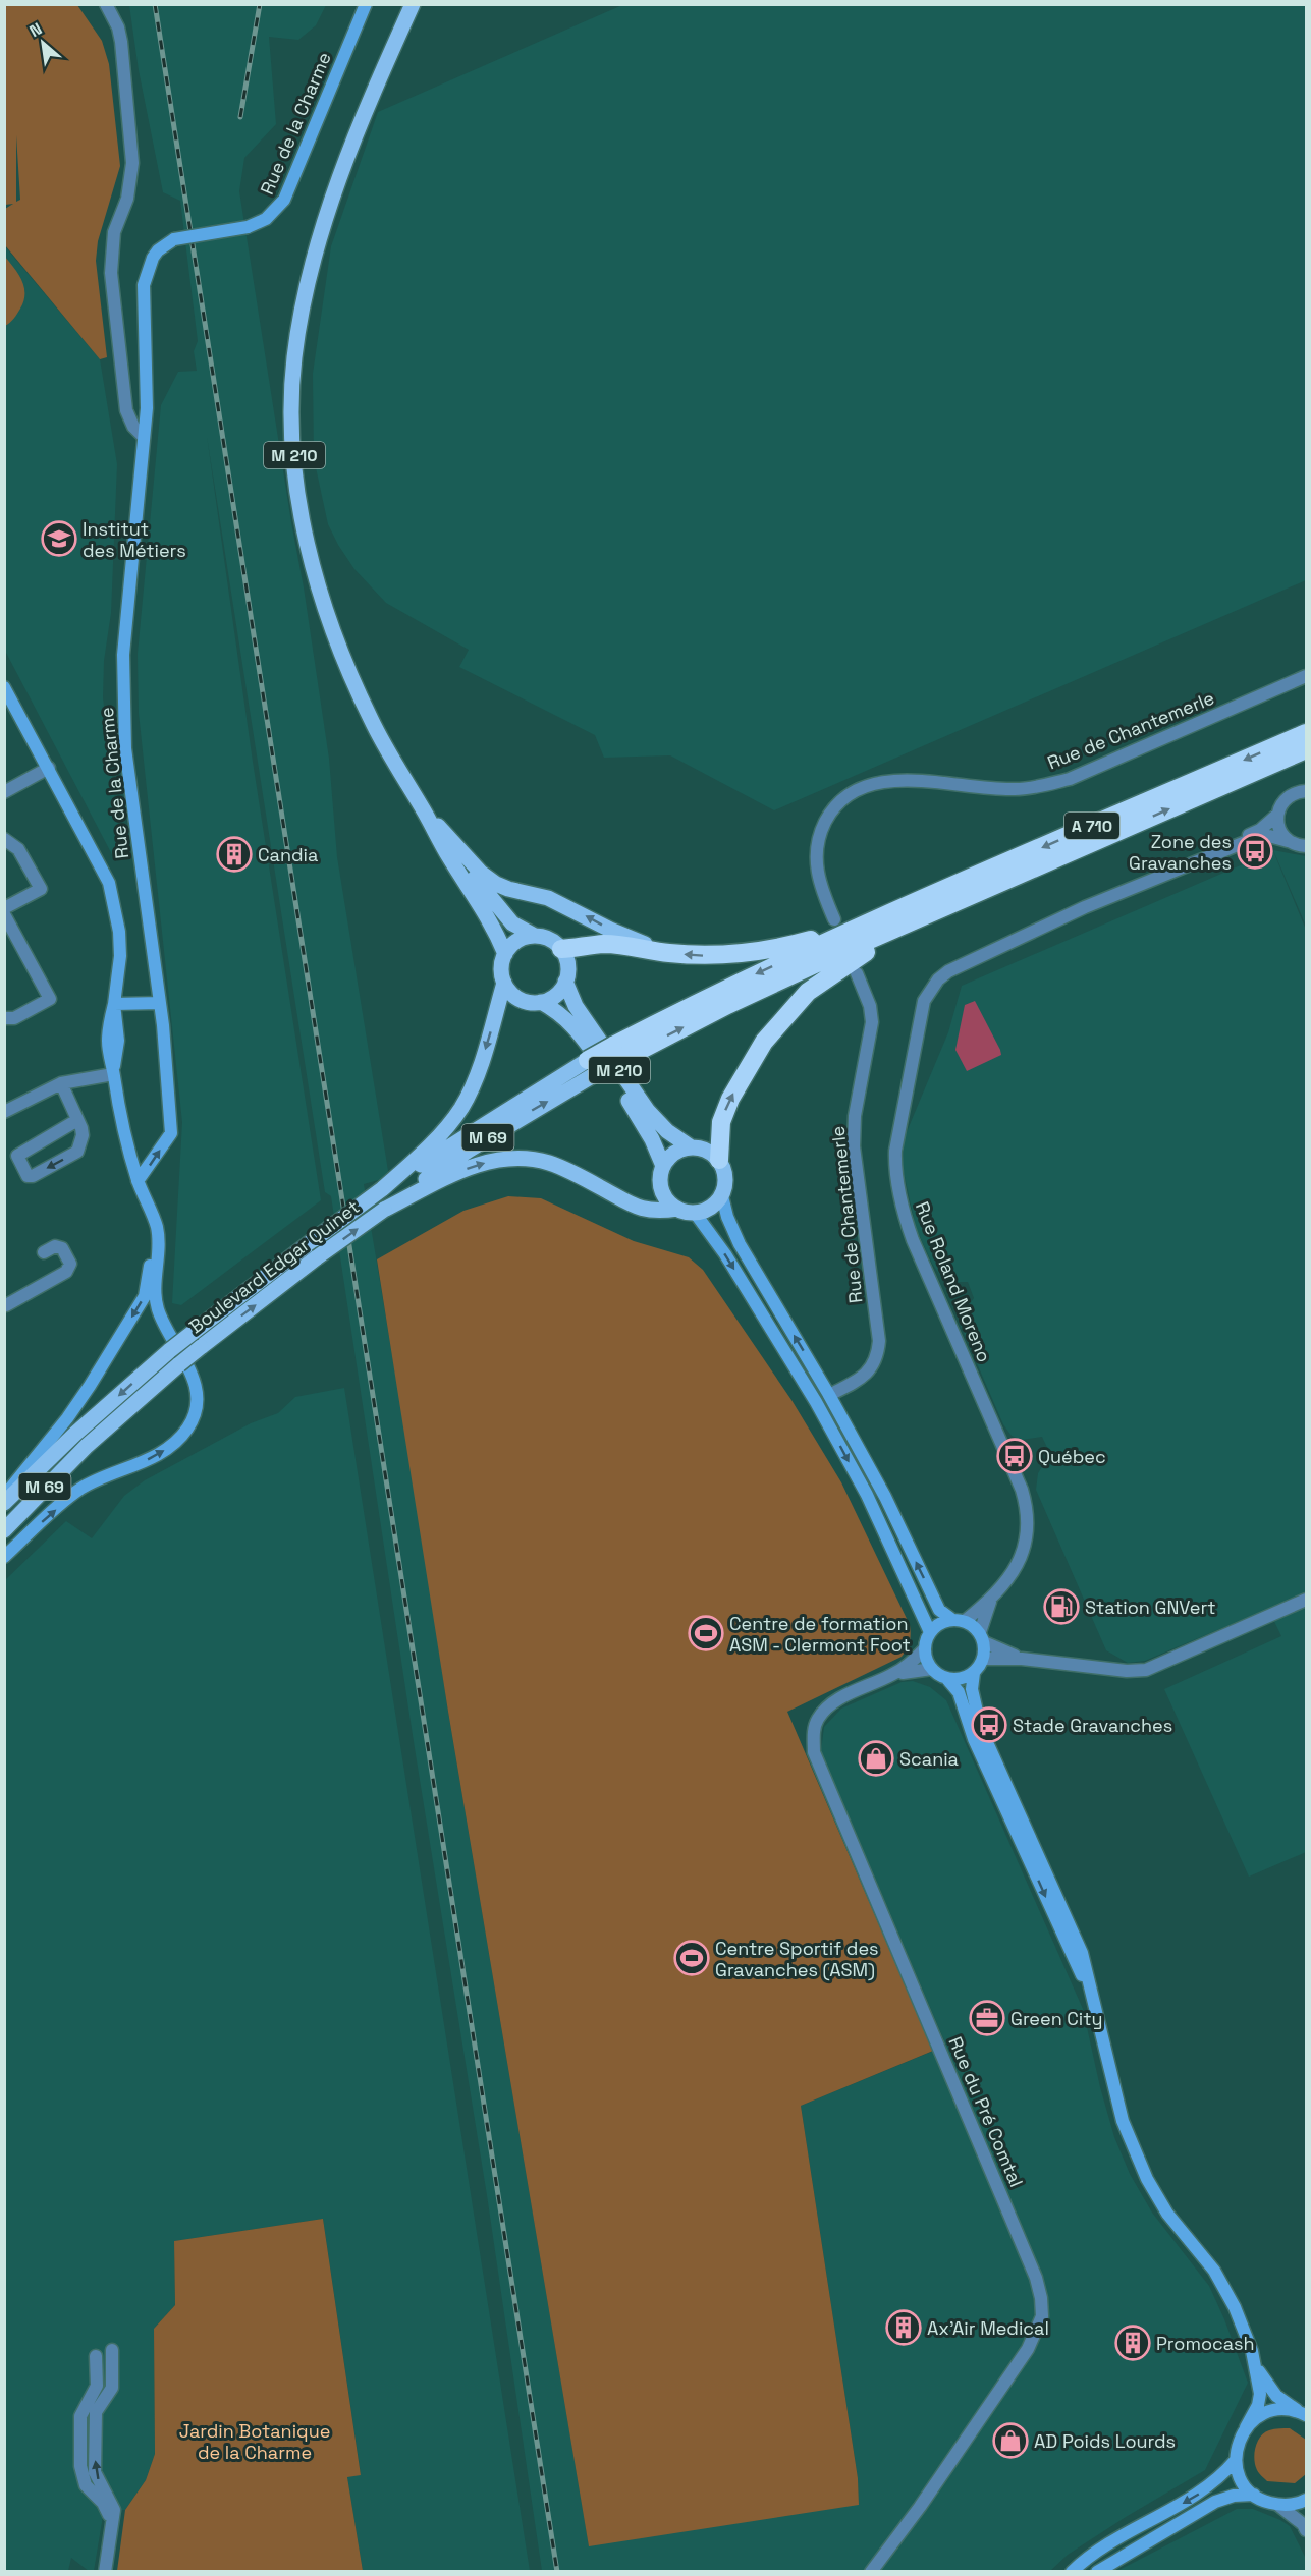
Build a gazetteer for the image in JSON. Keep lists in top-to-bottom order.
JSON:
{
  "streets": {
    "highway": ["A 710"],
    "main road": [
      "Rue de la Charme",
      "M 210",
      "M 69",
      "Boulevard Edgar Quinet"
    ],
    "street": ["Rue de Chantemerle", "Rue Roland Moreno", "Rue du Pré Comtal"]
  },
  "crossings": [
    ["A 710", "M 69"],
    ["A 710", "Boulevard Edgar Quinet"],
    ["M 69", "Boulevard Edgar Quinet"]
  ],
  "parks": ["Jardin Botanique de la Charme"],
  "places": {
    "school or university": ["Institut des Métiers"],
    "bus stop": ["Zone des Gravanches", "Québec", "Stade Gravanches"],
    "building": ["Candia", "Ax'Air Medical", "Promocash"],
    "fuel station": ["Station GNVert"],
    "sports": ["Centre de formation ASM - Clermont Foot", "Centre Sportif des Gravanches (ASM)"],
    "shop": ["Scania", "AD Poids Lourds"],
    "office": ["Green City"]
  },
  "north": "top left"
}
